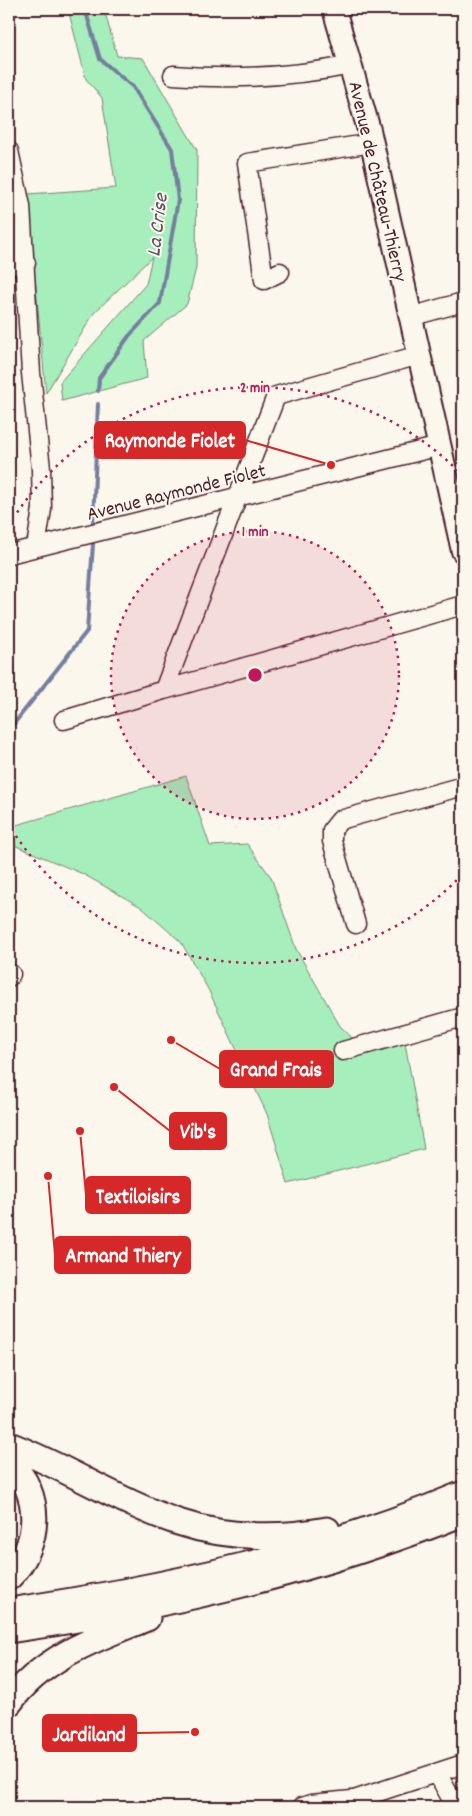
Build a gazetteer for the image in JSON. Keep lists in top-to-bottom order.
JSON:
{
  "streets": {
    "main road": ["Avenue de Château-Thierry"],
    "street": ["Avenue Raymonde Fiolet"]
  },
  "crossings": [
    ["Avenue de Château-Thierry", "Avenue Raymonde Fiolet"]
  ],
  "water": ["La Crise"],
  "places": [
    "Raymonde Fiolet",
    "Grand Frais",
    "Vib's",
    "Textiloisirs",
    "Armand Thiery",
    "Jardiland"
  ],
  "rings": ["2 min", "1 min"]
}
